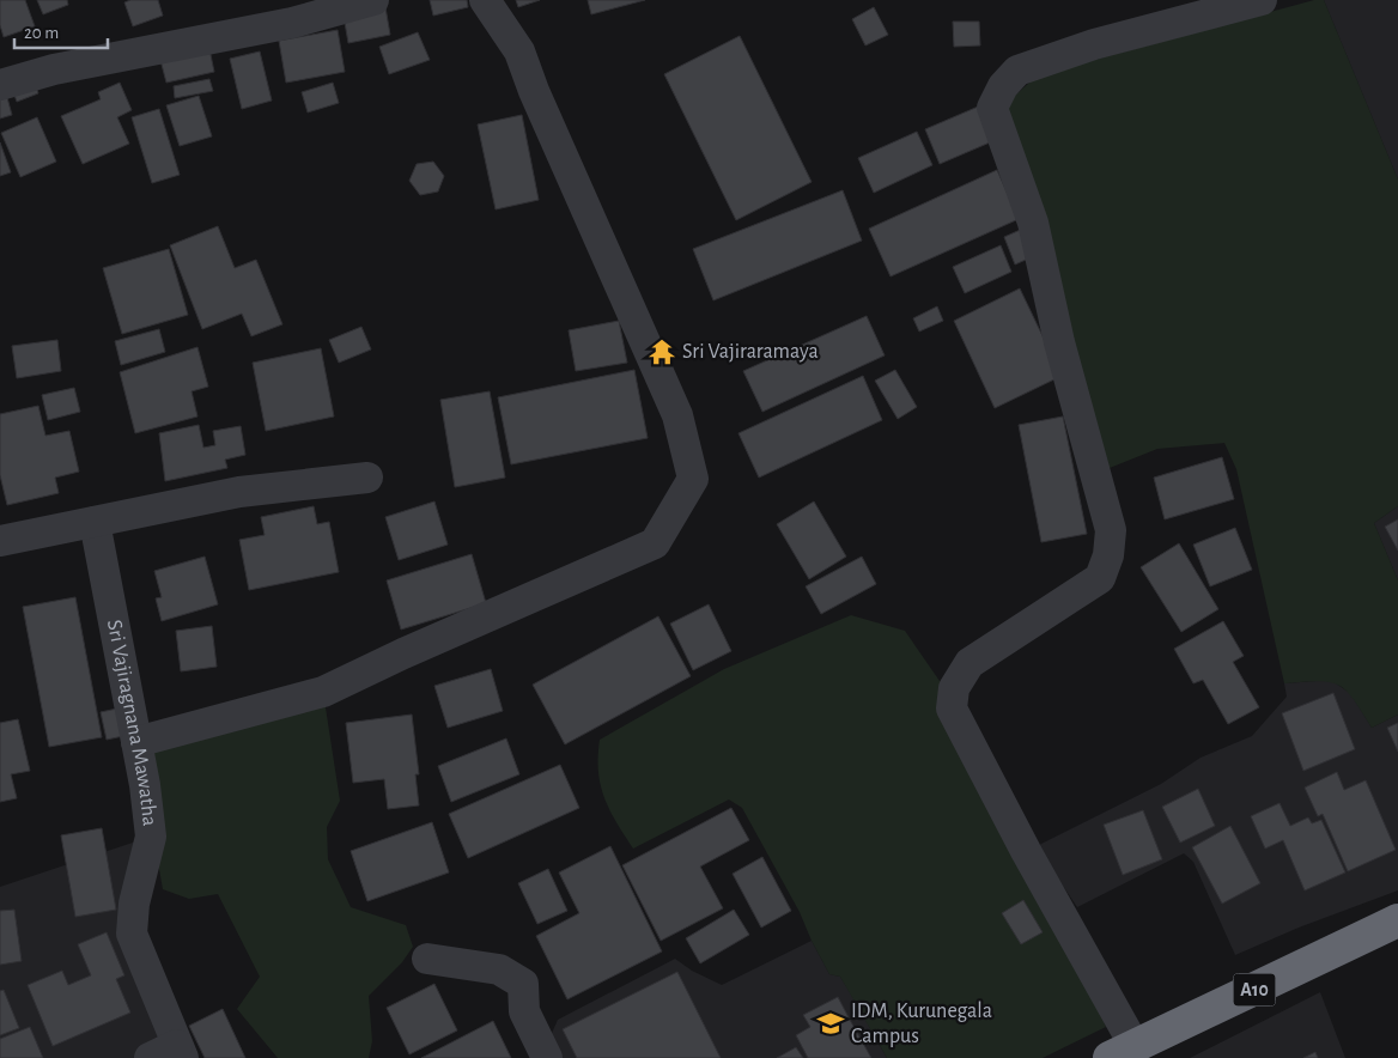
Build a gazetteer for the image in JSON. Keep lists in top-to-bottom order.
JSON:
{
  "streets": {
    "highway": ["A10"],
    "street": ["Sri Vajiragnana Mawatha"]
  },
  "places": {
    "temple": ["Sri Vajiraramaya"],
    "school or university": ["IDM, Kurunegala Campus"]
  },
  "scale_bar": "20 m"
}
